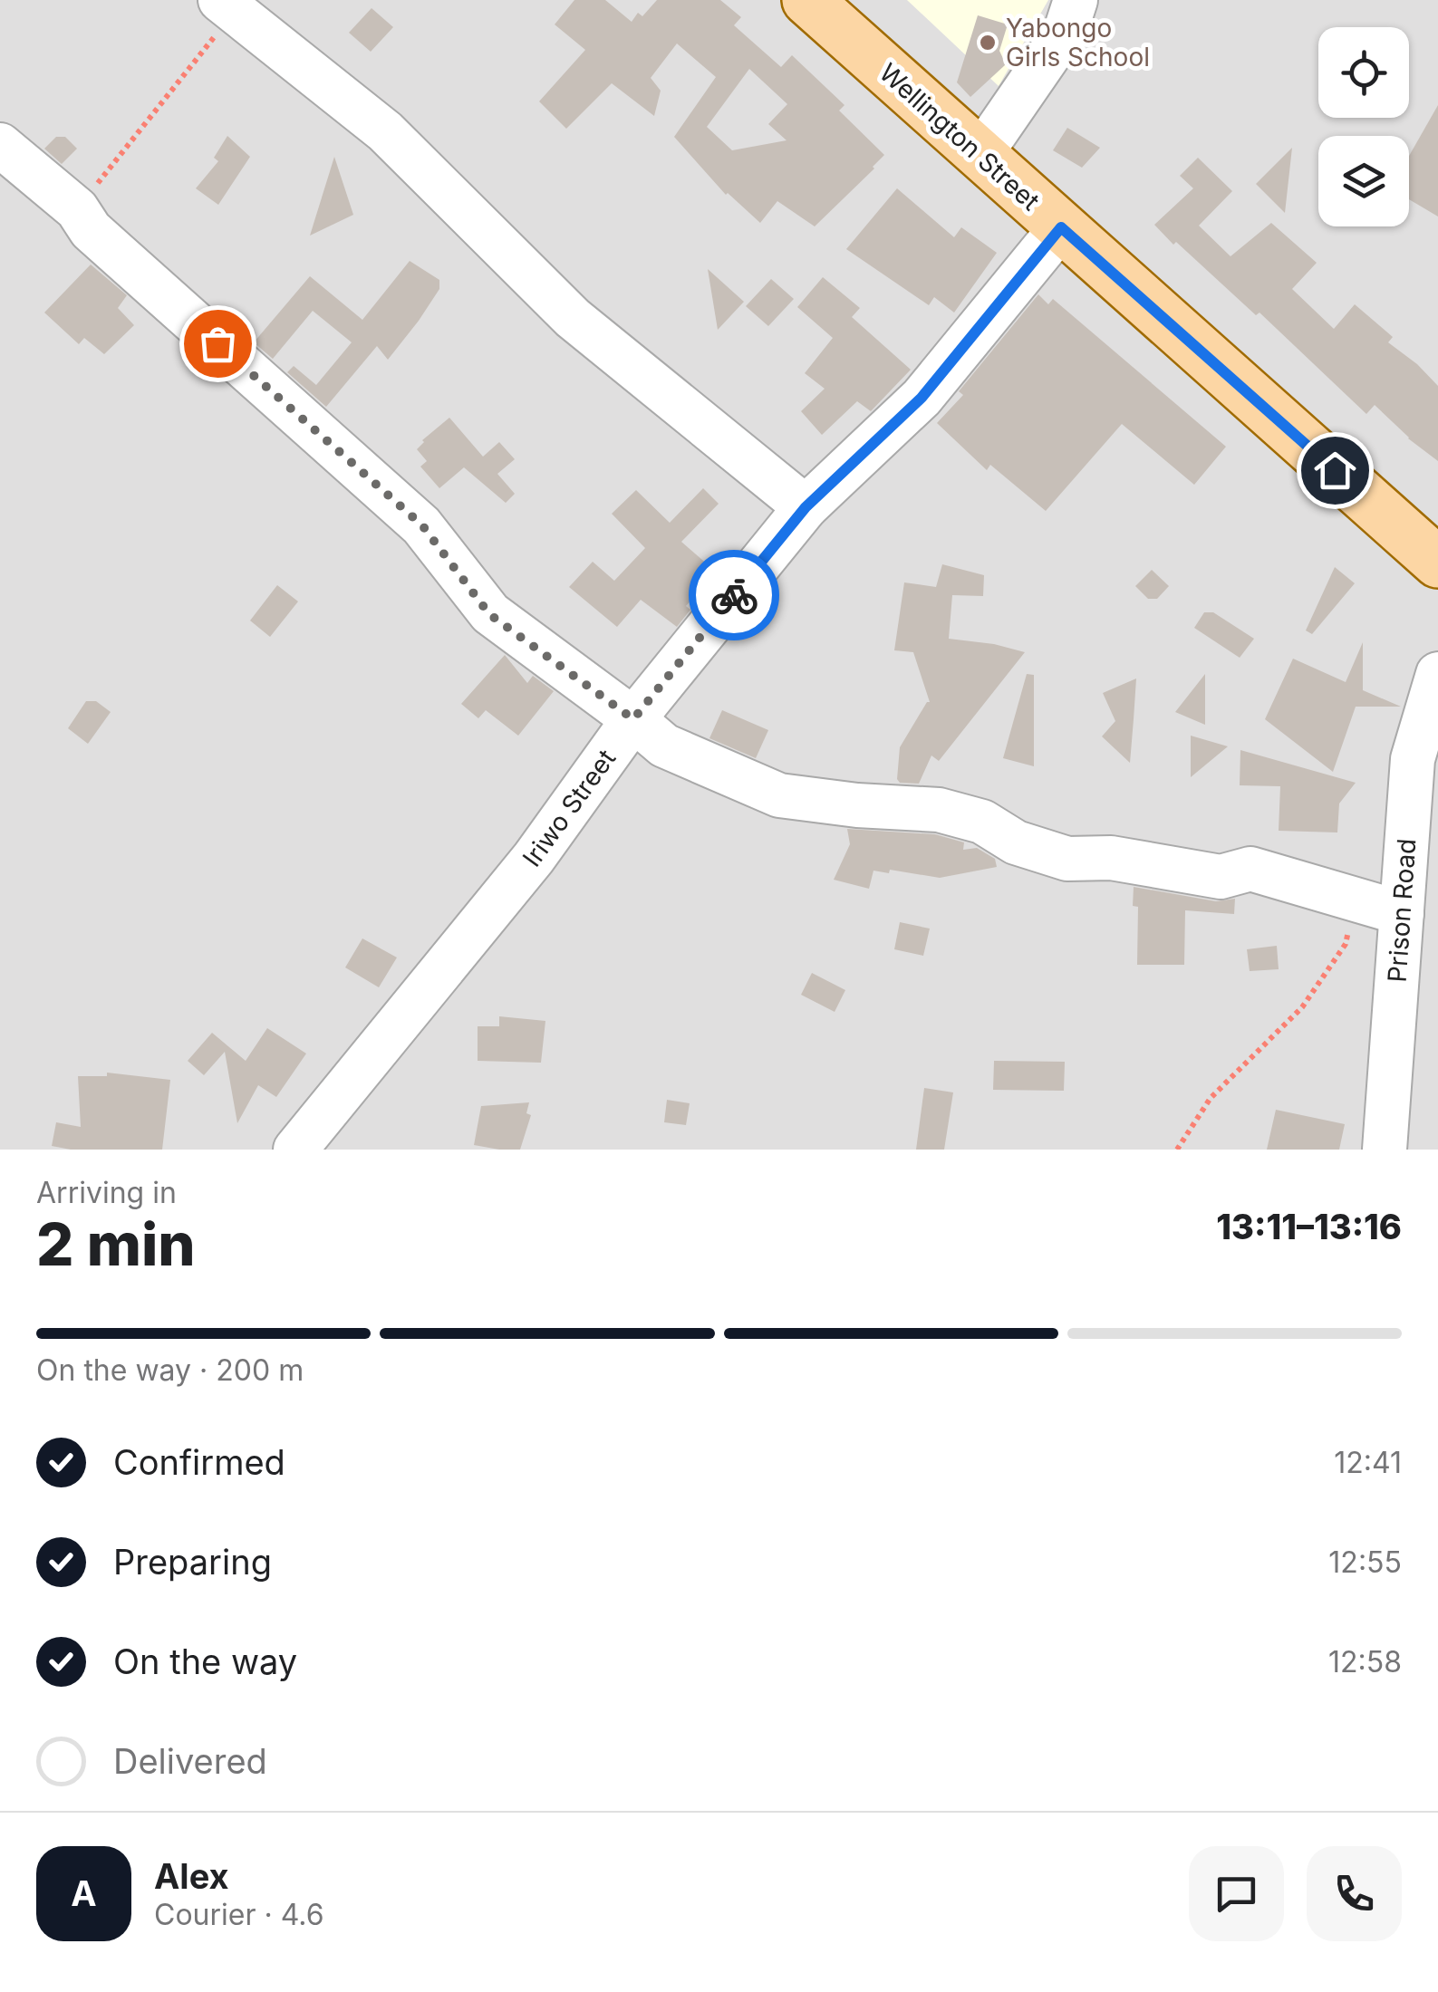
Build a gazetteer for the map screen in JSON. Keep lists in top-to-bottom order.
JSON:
{
  "streets": {
    "main road": ["Wellington Street"],
    "street": ["Iriwo Street", "Prison Road"]
  },
  "crossings": [
    ["Wellington Street", "Iriwo Street"]
  ],
  "places": ["Yabongo Girls School"],
  "page": {
    "heading": ["2 min", "Arriving in", "13:11–13:16"],
    "panel": ["Alex", "Courier · 4.6"],
    "bar": "On the way · 200 m",
    "list": [
      ["Confirmed", "12:41"],
      ["Preparing", "12:55"],
      ["On the way", "12:58"],
      "Delivered"
    ],
    "round": "A"
  }
}
